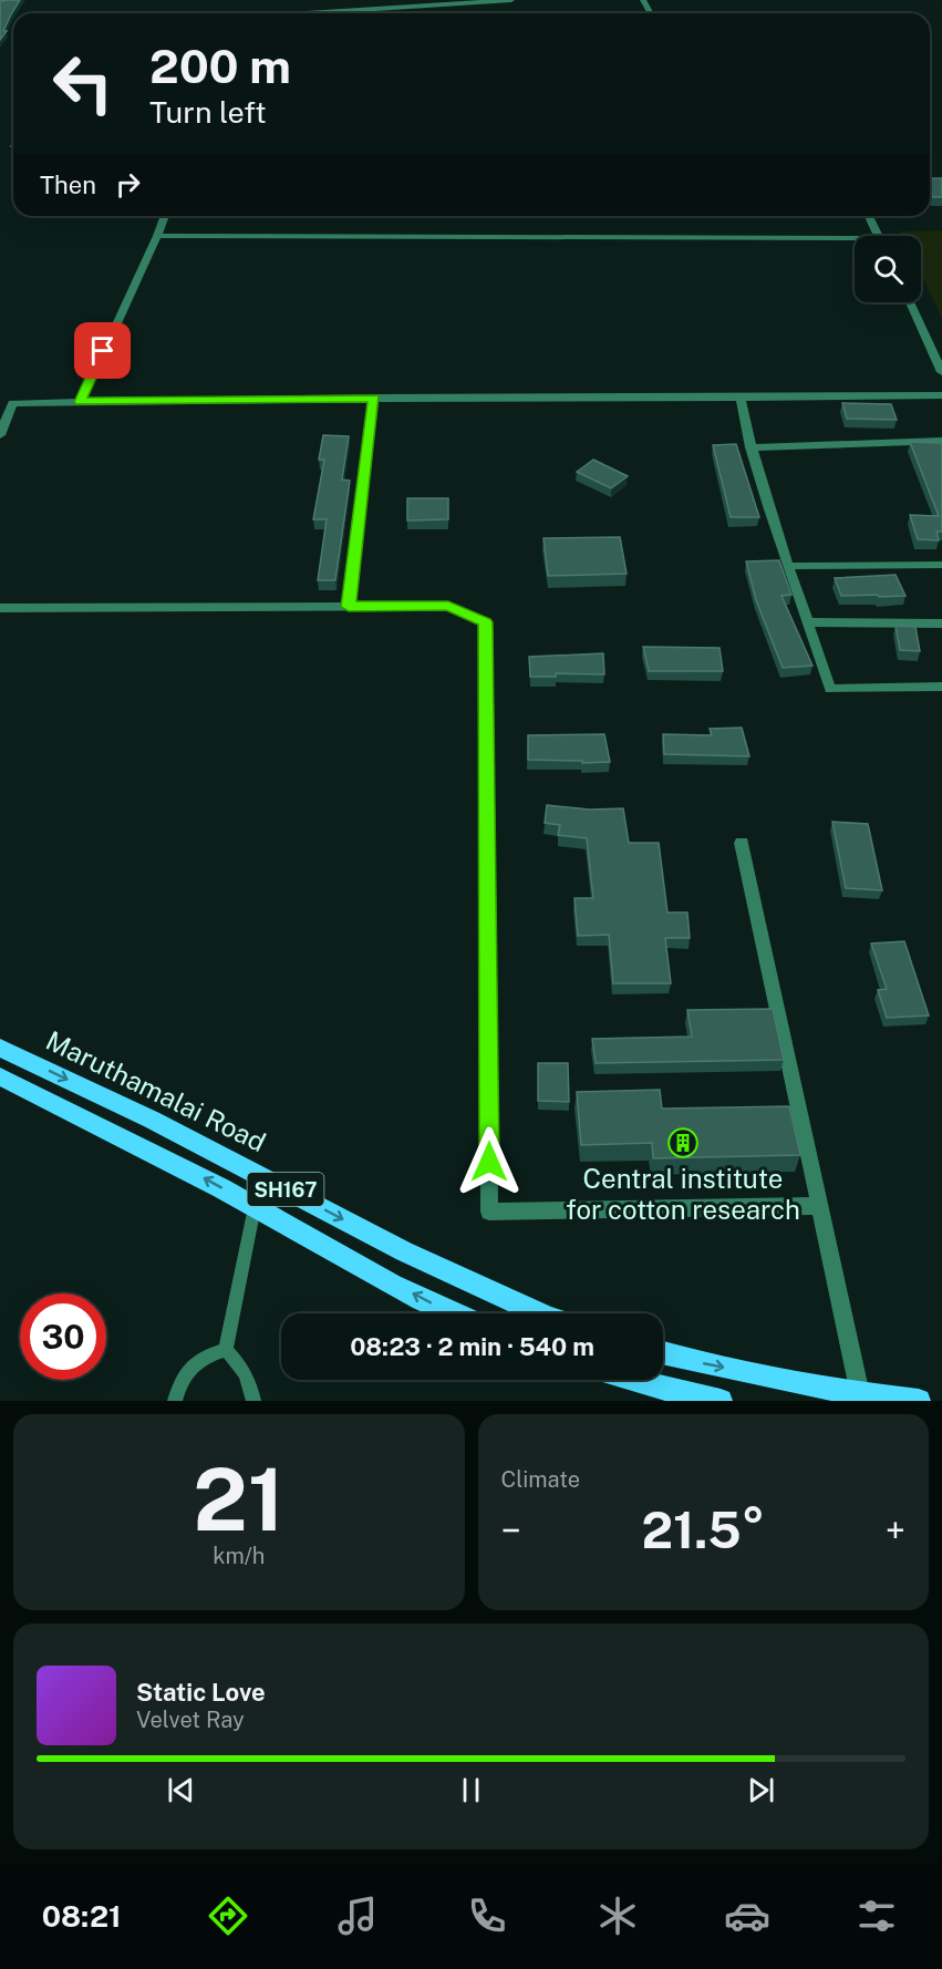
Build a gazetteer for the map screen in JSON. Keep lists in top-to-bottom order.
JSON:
{
  "streets": {
    "main road": ["Maruthamalai Road", "SH167"]
  },
  "places": {
    "building": ["Central institute for cotton research"]
  },
  "page": {
    "turn": ["200 m", "Turn left"],
    "then": "Then",
    "limit": "30",
    "trip": "08:23 · 2 min · 540 m",
    "tile": [
      ["21", "km/h"],
      "Climate"
    ],
    "heat": ["−", "21.5°", "+"],
    "song": ["Static Love", "Velvet Ray"],
    "tabs": "08:21"
  }
}
